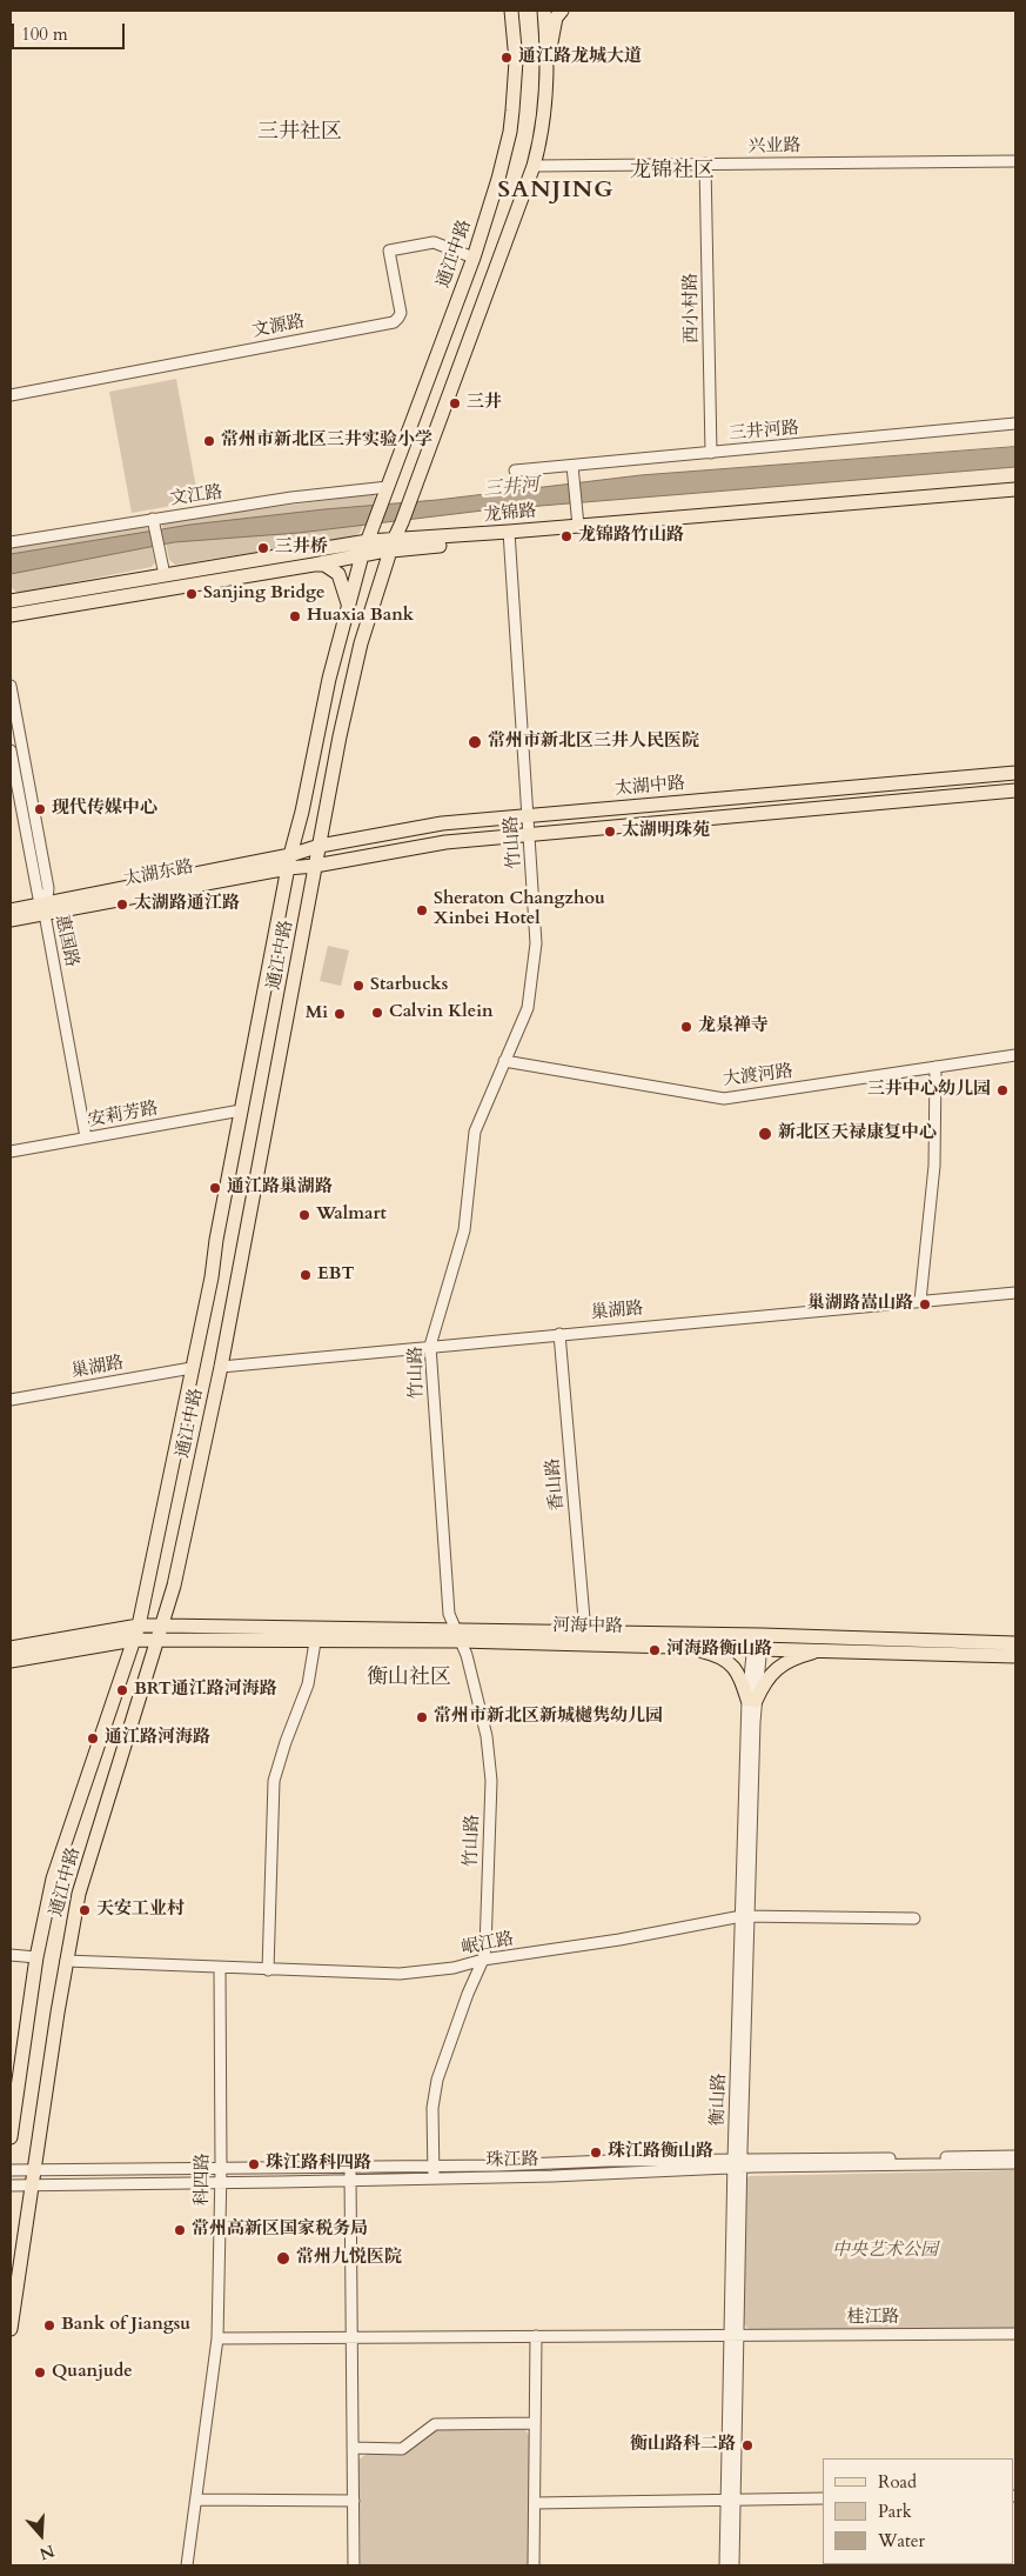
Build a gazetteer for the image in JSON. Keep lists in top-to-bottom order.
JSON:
{
  "streets": {
    "main road": [
      "通江中路",
      "龙锦路",
      "太湖中路",
      "太湖东路",
      "河海中路"
    ],
    "street": [
      "兴业路",
      "西小村路",
      "文源路",
      "三井河路",
      "文江路",
      "竹山路",
      "惠国路",
      "大渡河路",
      "安莉芳路",
      "巢湖路",
      "香山路",
      "岷江路",
      "衡山路",
      "珠江路",
      "科四路",
      "桂江路"
    ]
  },
  "crossings": [
    ["兴业路", "通江中路"],
    ["兴业路", "西小村路"],
    ["通江中路", "文源路"],
    ["通江中路", "文江路"],
    ["通江中路", "龙锦路"],
    ["通江中路", "太湖中路"],
    ["通江中路", "太湖东路"],
    ["通江中路", "安莉芳路"],
    ["通江中路", "巢湖路"],
    ["通江中路", "河海中路"],
    ["通江中路", "岷江路"],
    ["通江中路", "珠江路"],
    ["西小村路", "三井河路"],
    ["龙锦路", "竹山路"],
    ["太湖中路", "竹山路"],
    ["太湖中路", "太湖东路"],
    ["竹山路", "大渡河路"],
    ["竹山路", "巢湖路"],
    ["竹山路", "河海中路"],
    ["竹山路", "岷江路"],
    ["竹山路", "珠江路"],
    ["太湖东路", "惠国路"],
    ["惠国路", "安莉芳路"],
    ["巢湖路", "香山路"],
    ["香山路", "河海中路"],
    ["河海中路", "衡山路"],
    ["岷江路", "衡山路"],
    ["岷江路", "科四路"],
    ["衡山路", "珠江路"],
    ["衡山路", "桂江路"],
    ["珠江路", "科四路"],
    ["科四路", "桂江路"]
  ],
  "districts": [
    "三井社区",
    "龙锦社区",
    "SANJING",
    "衡山社区"
  ],
  "water": ["三井河"],
  "parks": ["中央艺术公园"],
  "places": [
    "通江路龙城大道",
    "三井",
    "常州市新北区三井实验小学",
    "龙锦路竹山路",
    "三井桥",
    "Sanjing Bridge",
    "Huaxia Bank",
    "常州市新北区三井人民医院",
    "现代传媒中心",
    "太湖明珠苑",
    "太湖路通江路",
    "Sheraton Changzhou Xinbei Hotel",
    "Starbucks",
    "Calvin Klein",
    "Mi",
    "龙泉禅寺",
    "三井中心幼儿园",
    "新北区天禄康复中心",
    "通江路巢湖路",
    "Walmart",
    "EBT",
    "巢湖路嵩山路",
    "河海路衡山路",
    "BRT通江路河海路",
    "常州市新北区新城樾隽幼儿园",
    "通江路河海路",
    "天安工业村",
    "珠江路衡山路",
    "珠江路科四路",
    "常州高新区国家税务局",
    "常州九悦医院",
    "Bank of Jiangsu",
    "Quanjude",
    "衡山路科二路"
  ],
  "legend": ["Road", "Park", "Water"],
  "scale_bar": "100 m",
  "north": "bottom"
}
